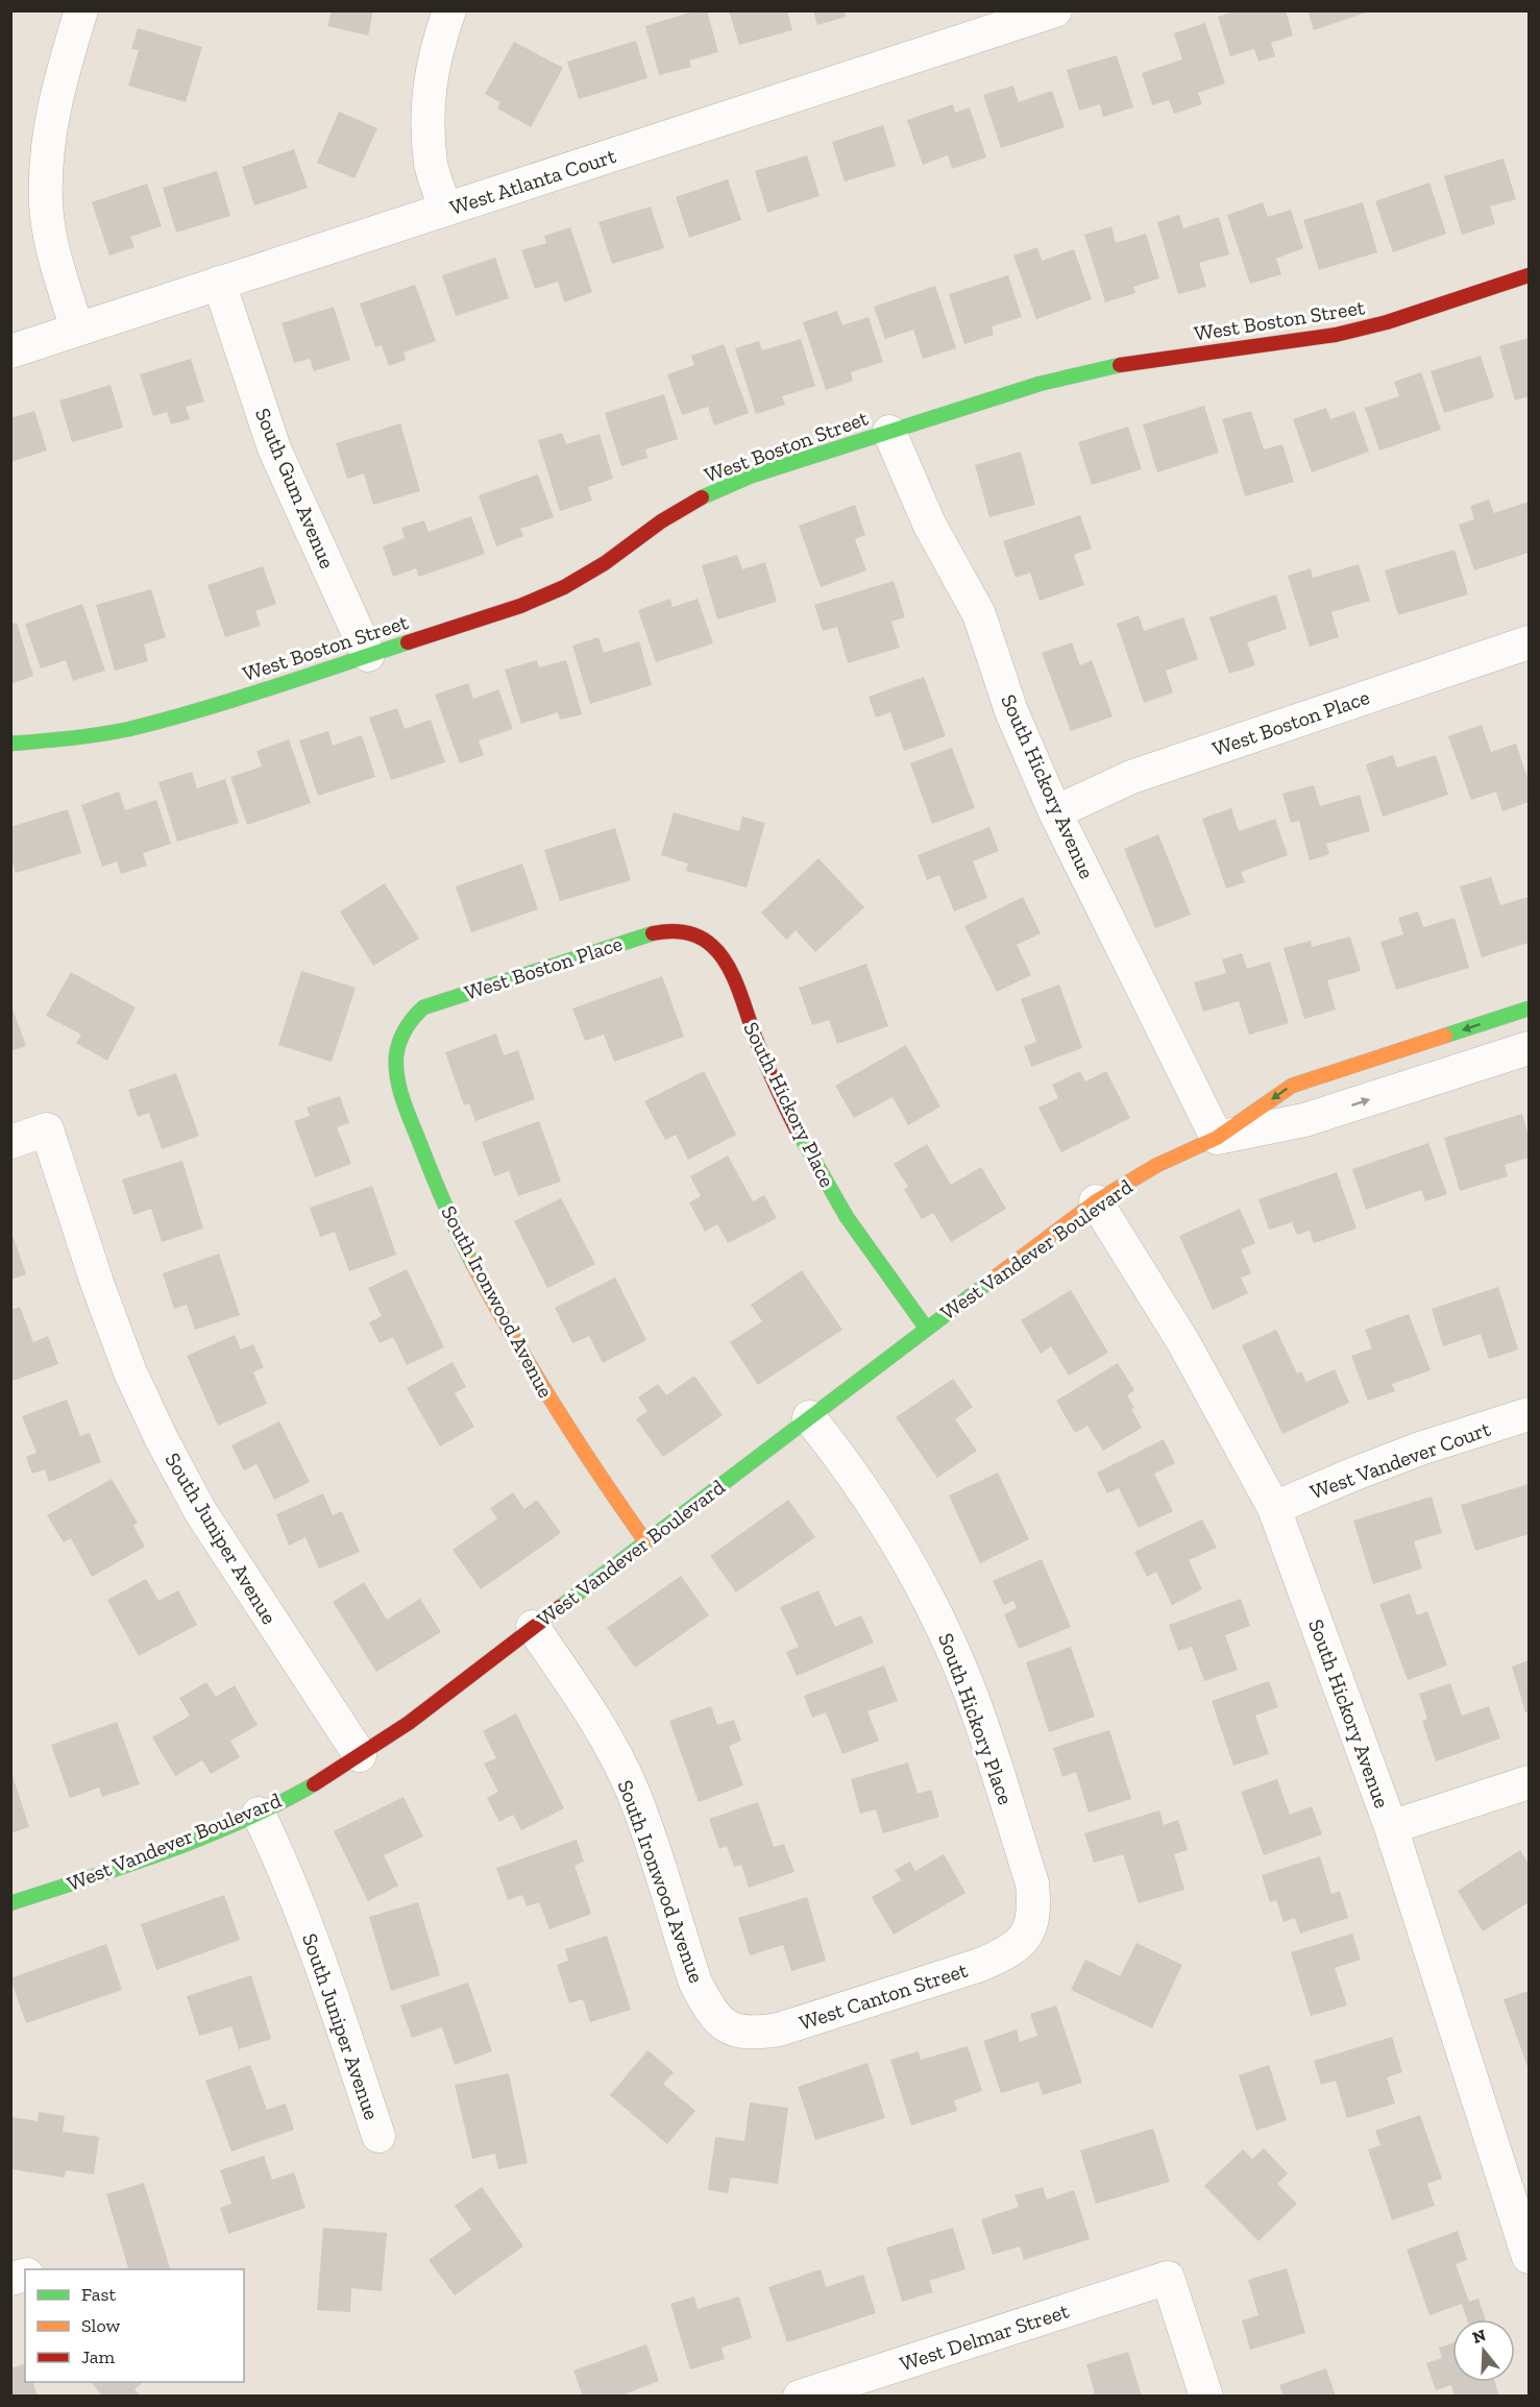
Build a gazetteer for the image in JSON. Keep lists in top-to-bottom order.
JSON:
{
  "streets": {
    "street": [
      "West Atlanta Court",
      "West Boston Street",
      "South Gum Avenue",
      "West Boston Place",
      "South Hickory Avenue",
      "South Hickory Place",
      "West Vandever Boulevard",
      "South Ironwood Avenue",
      "West Vandever Court",
      "South Juniper Avenue",
      "West Canton Street",
      "West Delmar Street"
    ]
  },
  "crossings": [
    ["West Atlanta Court", "South Gum Avenue"],
    ["West Boston Street", "South Gum Avenue"],
    ["West Boston Street", "South Hickory Avenue"],
    ["West Boston Place", "South Hickory Avenue"],
    ["West Boston Place", "South Hickory Place"],
    ["West Boston Place", "South Ironwood Avenue"],
    ["South Hickory Avenue", "West Vandever Boulevard"],
    ["South Hickory Avenue", "West Vandever Court"],
    ["South Hickory Place", "West Vandever Boulevard"],
    ["South Hickory Place", "West Canton Street"],
    ["West Vandever Boulevard", "South Ironwood Avenue"],
    ["West Vandever Boulevard", "South Juniper Avenue"],
    ["South Ironwood Avenue", "West Canton Street"]
  ],
  "legend": ["Fast", "Slow", "Jam"],
  "north": "top"
}
